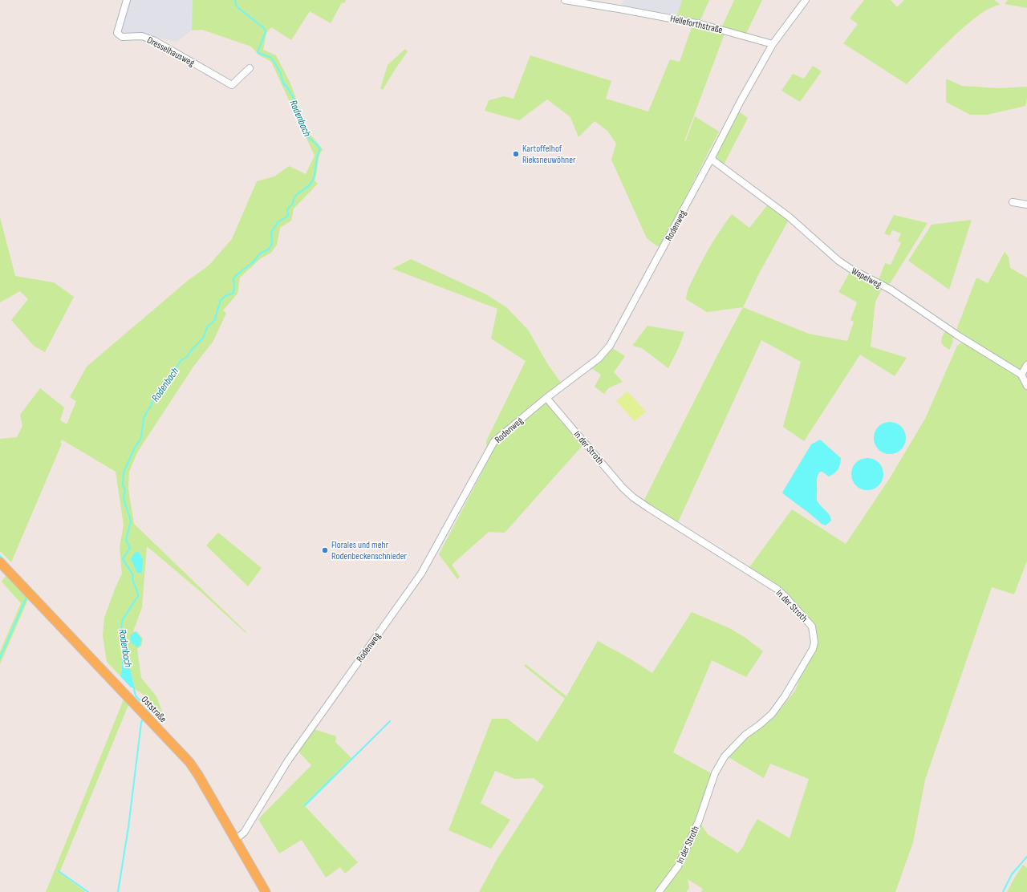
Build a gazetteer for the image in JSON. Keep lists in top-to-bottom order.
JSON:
{
  "streets": {
    "main road": ["Oststraße"],
    "street": [
      "Helleforthstraße",
      "Dresselhausweg",
      "Rodenweg",
      "Wapelweg",
      "In der Stroth"
    ]
  },
  "crossings": [
    ["Helleforthstraße", "Rodenweg"],
    ["Rodenweg", "Wapelweg"],
    ["Rodenweg", "In der Stroth"],
    ["Rodenweg", "Oststraße"]
  ],
  "water": ["Rodenbach"],
  "places": ["Kartoffelhof Rieksneuwöhner", "Florales und mehr Rodenbeckenschnieder"]
}
